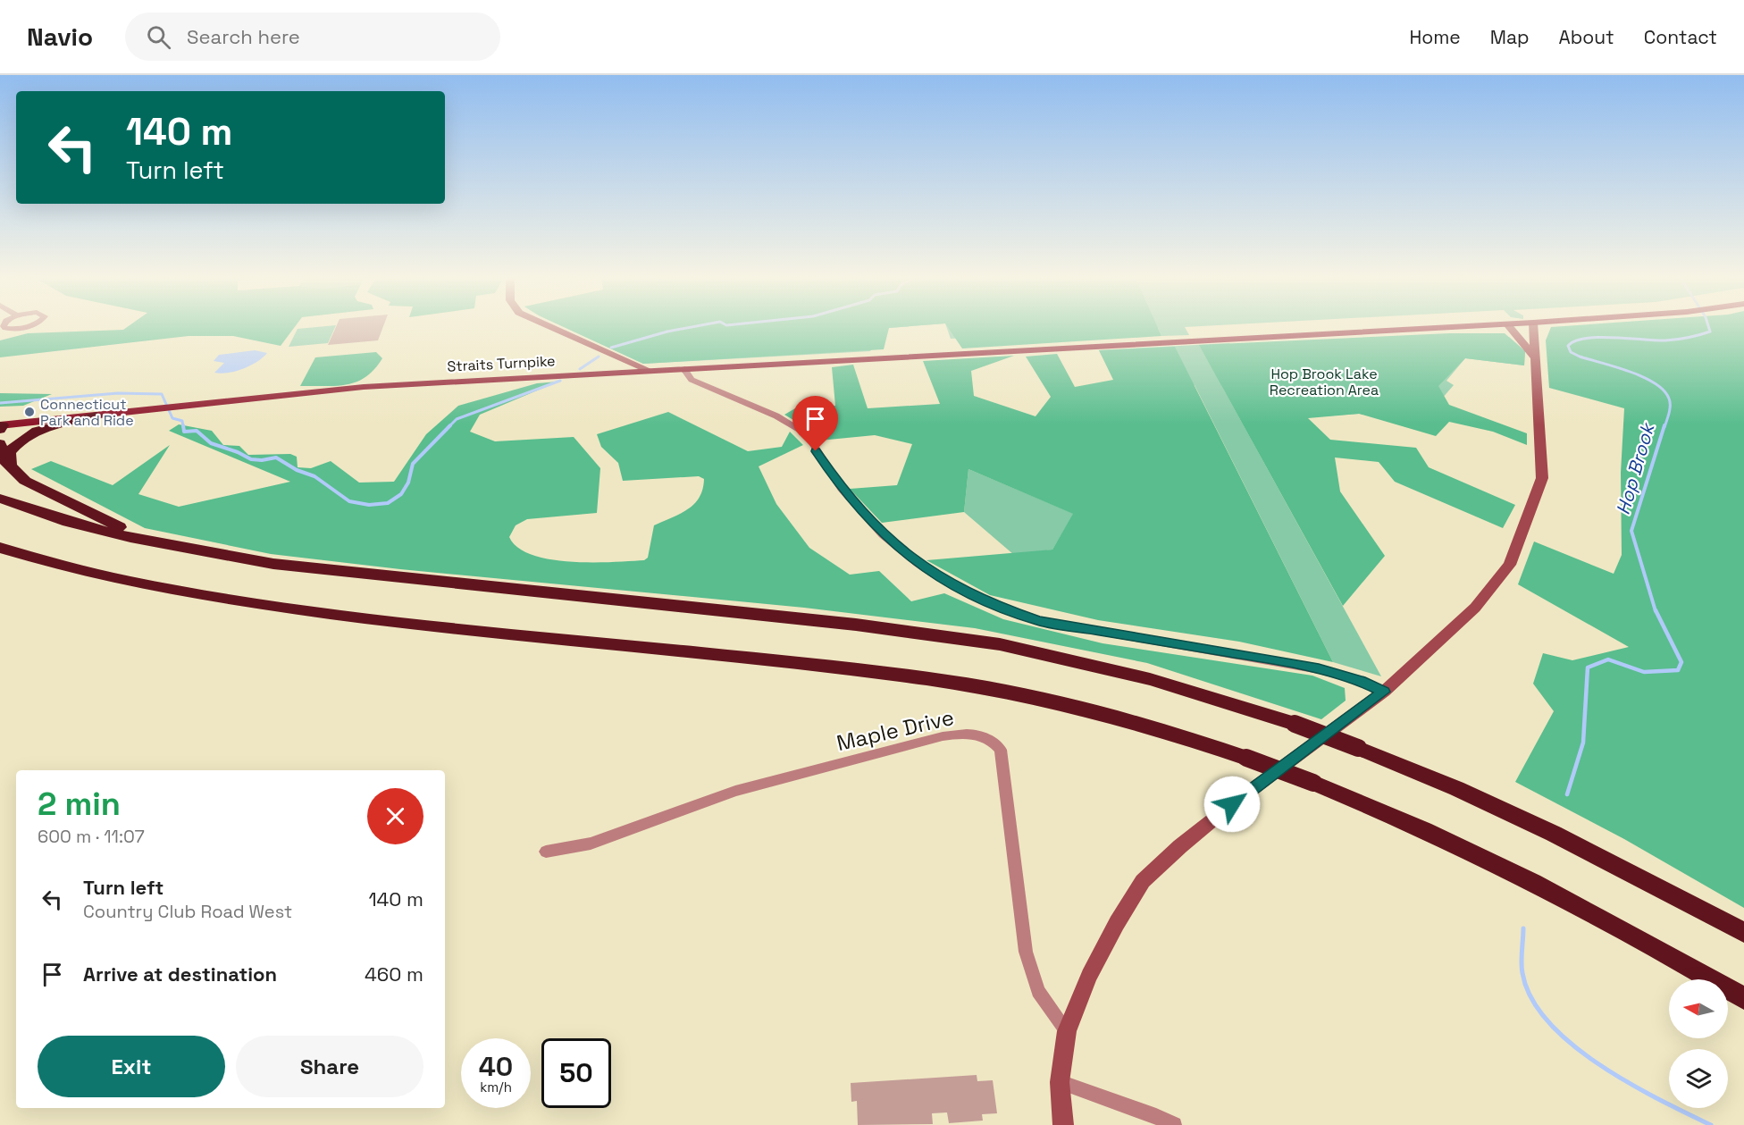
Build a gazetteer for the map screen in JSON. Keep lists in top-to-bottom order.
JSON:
{
  "streets": {
    "main road": ["Straits Turnpike"],
    "street": ["Maple Drive"]
  },
  "water": ["Hop Brook"],
  "parks": ["Hop Brook Lake Recreation Area"],
  "places": ["Connecticut Park and Ride"],
  "north": "left",
  "page": {
    "header": "Navio",
    "search": "Search here",
    "nav": [
      "Home",
      "Map",
      "About",
      "Contact"
    ],
    "turn": ["140 m", "Turn left"],
    "heading": ["2 min", "600 m · 11:07"],
    "list": [
      {
        "name": "Turn left",
        "note": "Country Club Road West",
        "value": "140 m"
      },
      {
        "name": "Arrive at destination",
        "value": "460 m"
      }
    ],
    "buttons": ["Exit", "Share"],
    "speed": "40 km/h",
    "limit": "50"
  }
}
